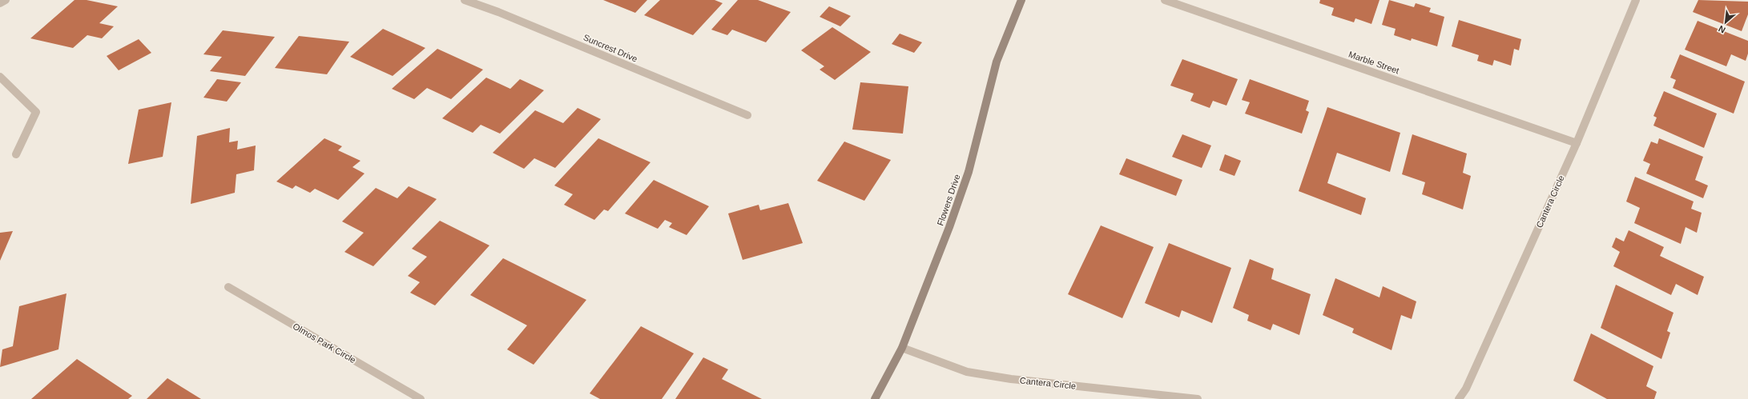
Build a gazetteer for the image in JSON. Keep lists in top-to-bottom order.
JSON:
{
  "streets": {
    "street": [
      "Suncrest Drive",
      "Marble Street",
      "Flowers Drive",
      "Cantera Circle",
      "Olmos Park Circle"
    ]
  },
  "crossings": [
    ["Marble Street", "Cantera Circle"],
    ["Flowers Drive", "Cantera Circle"]
  ],
  "north": "bottom left"
}
